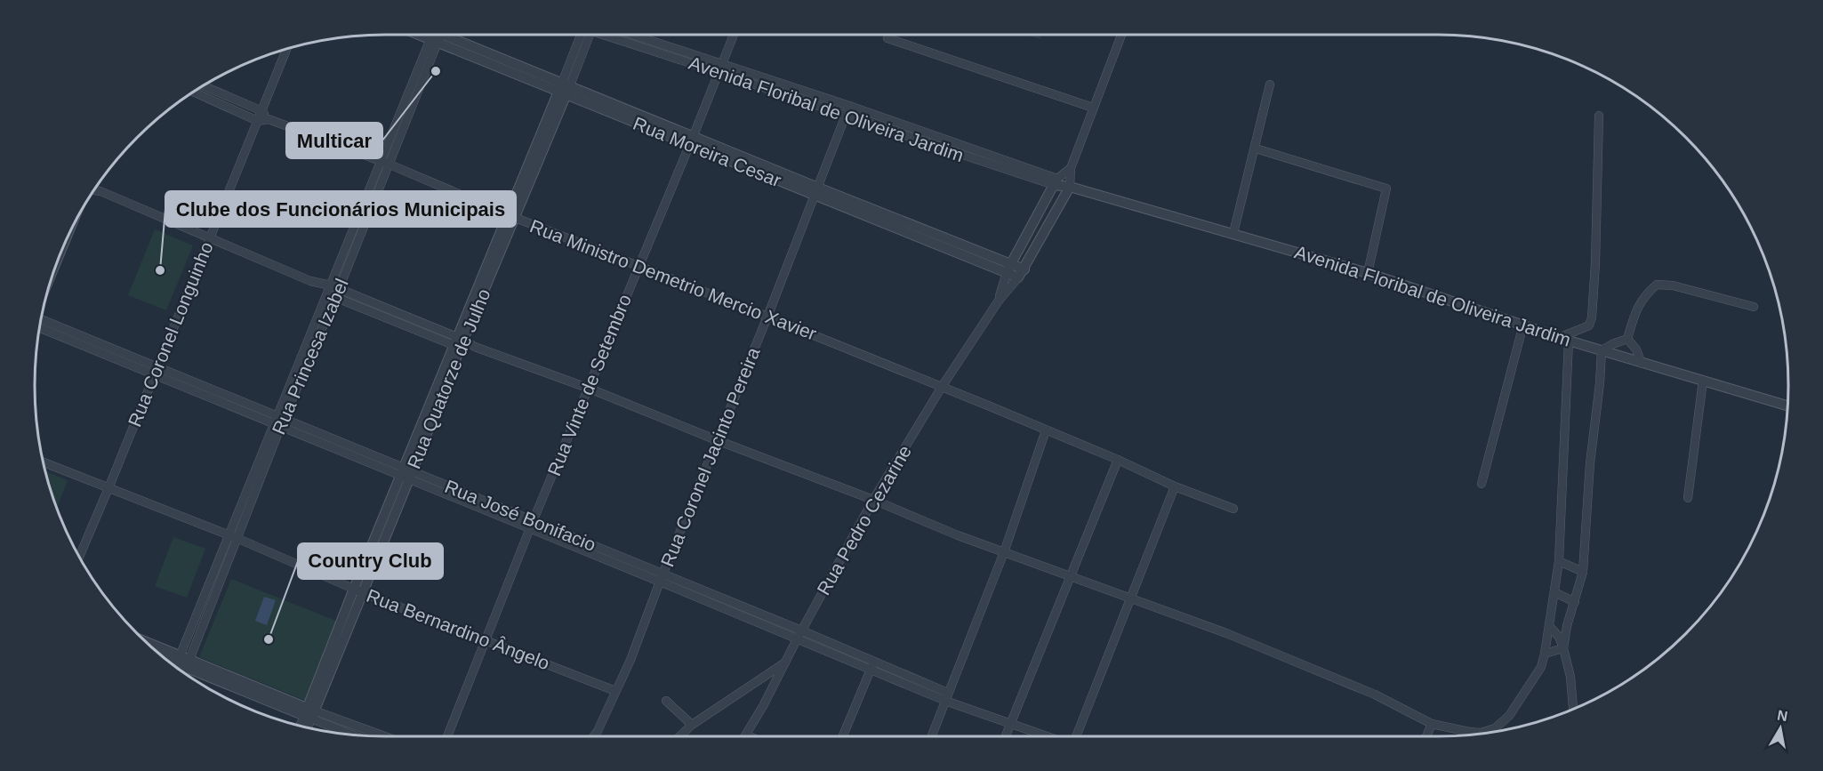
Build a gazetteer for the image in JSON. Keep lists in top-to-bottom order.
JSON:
{
  "streets": {
    "street": [
      "Avenida Floribal de Oliveira Jardim",
      "Rua Moreira Cesar",
      "Rua Ministro Demetrio Mercio Xavier",
      "Rua Coronel Longuinho",
      "Rua Princesa Izabel",
      "Rua Quatorze de Julho",
      "Rua Vinte de Setembro",
      "Rua Coronel Jacinto Pereira",
      "Rua José Bonifacio",
      "Rua Pedro Cezarine",
      "Rua Bernardino Ângelo"
    ]
  },
  "crossings": [
    ["Avenida Floribal de Oliveira Jardim", "Rua Vinte de Setembro"],
    ["Avenida Floribal de Oliveira Jardim", "Rua Coronel Jacinto Pereira"],
    ["Avenida Floribal de Oliveira Jardim", "Rua Pedro Cezarine"],
    ["Rua Moreira Cesar", "Rua Princesa Izabel"],
    ["Rua Moreira Cesar", "Rua Quatorze de Julho"],
    ["Rua Moreira Cesar", "Rua Vinte de Setembro"],
    ["Rua Moreira Cesar", "Rua Coronel Jacinto Pereira"],
    ["Rua Moreira Cesar", "Rua Pedro Cezarine"],
    ["Rua Ministro Demetrio Mercio Xavier", "Rua Coronel Longuinho"],
    ["Rua Ministro Demetrio Mercio Xavier", "Rua Princesa Izabel"],
    ["Rua Ministro Demetrio Mercio Xavier", "Rua Quatorze de Julho"],
    ["Rua Ministro Demetrio Mercio Xavier", "Rua Vinte de Setembro"],
    ["Rua Ministro Demetrio Mercio Xavier", "Rua Coronel Jacinto Pereira"],
    ["Rua Ministro Demetrio Mercio Xavier", "Rua Pedro Cezarine"],
    ["Rua Coronel Longuinho", "Rua José Bonifacio"],
    ["Rua Coronel Longuinho", "Rua Bernardino Ângelo"],
    ["Rua Princesa Izabel", "Rua José Bonifacio"],
    ["Rua Princesa Izabel", "Rua Bernardino Ângelo"],
    ["Rua Quatorze de Julho", "Rua José Bonifacio"],
    ["Rua Quatorze de Julho", "Rua Bernardino Ângelo"],
    ["Rua Vinte de Setembro", "Rua José Bonifacio"],
    ["Rua Vinte de Setembro", "Rua Bernardino Ângelo"],
    ["Rua Coronel Jacinto Pereira", "Rua José Bonifacio"],
    ["Rua Coronel Jacinto Pereira", "Rua Bernardino Ângelo"],
    ["Rua José Bonifacio", "Rua Pedro Cezarine"]
  ],
  "places": ["Multicar", "Clube dos Funcionários Municipais", "Country Club"],
  "north": "top"
}
